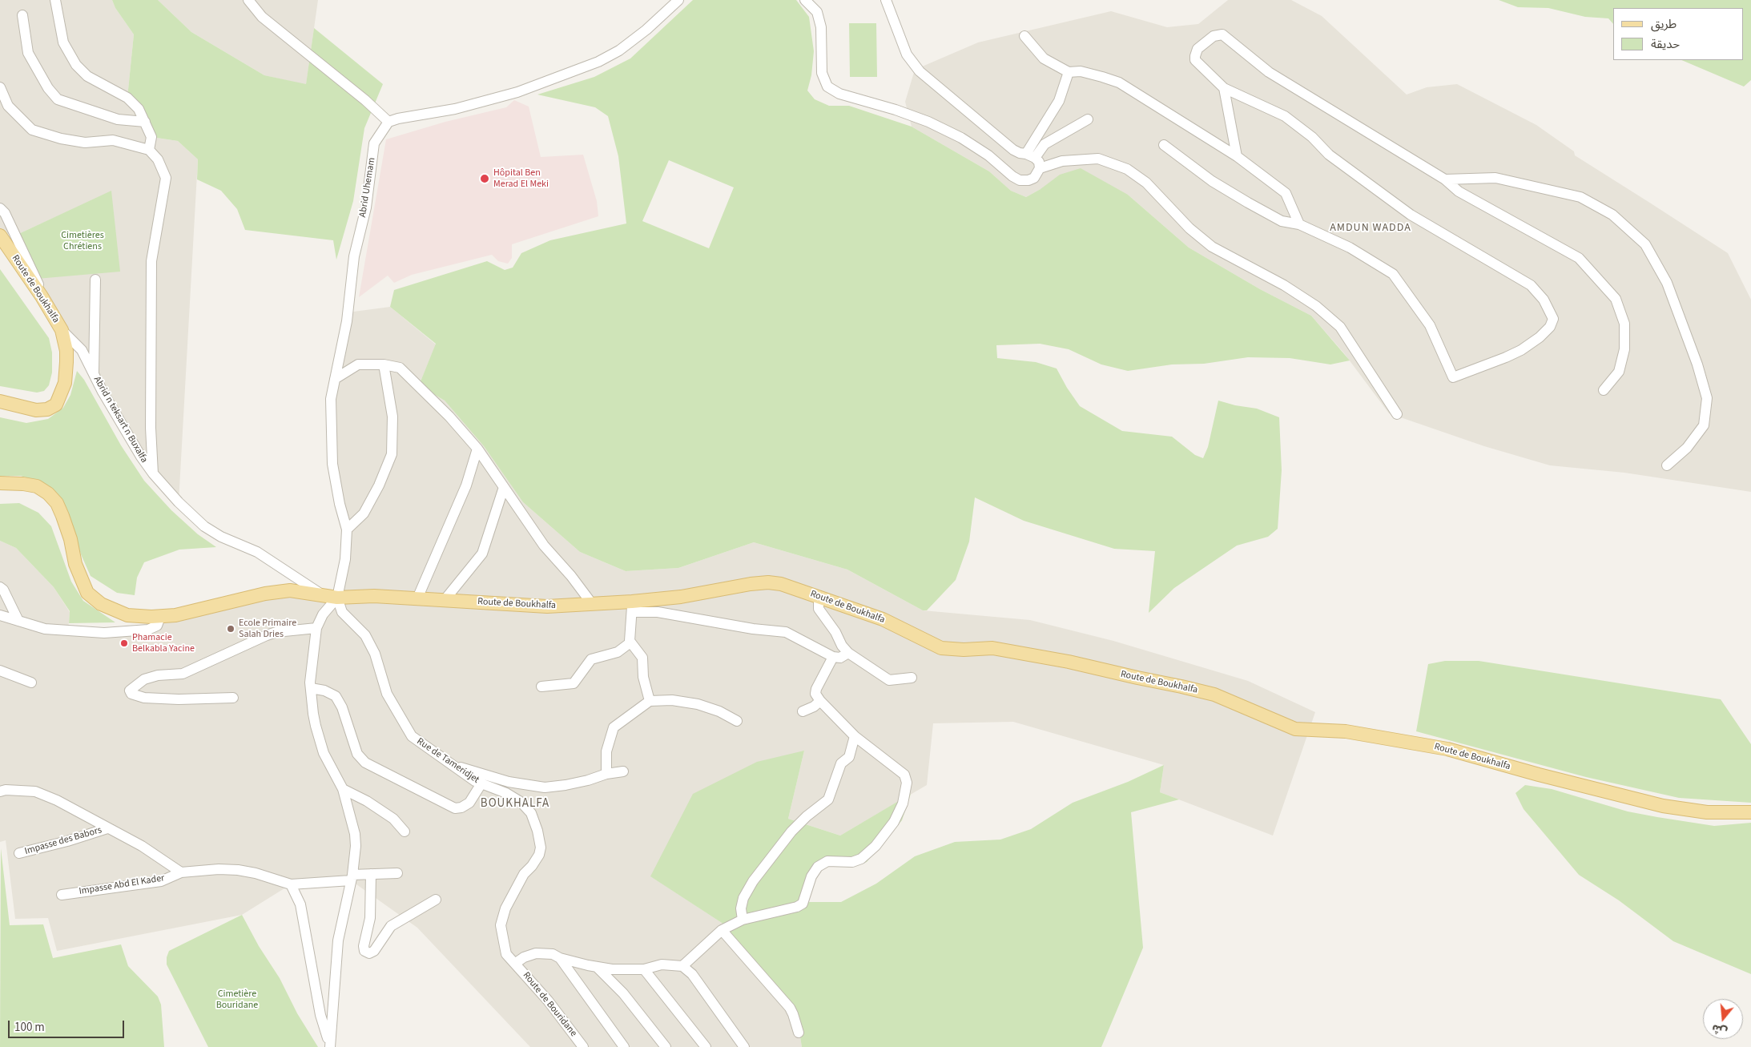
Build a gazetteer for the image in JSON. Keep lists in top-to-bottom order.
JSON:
{
  "streets": {
    "main road": ["Route de Boukhalfa"],
    "street": [
      "Abrid Uhemam",
      "Abrid n teksart n Buxalfa",
      "Rue de Tameridjet",
      "Impasse des Babors",
      "Impasse Abd El Kader",
      "Route de Bouridane"
    ]
  },
  "crossings": [
    ["Abrid Uhemam", "Route de Boukhalfa"],
    ["Abrid Uhemam", "Abrid n teksart n Buxalfa"],
    ["Abrid Uhemam", "Rue de Tameridjet"],
    ["Route de Boukhalfa", "Abrid n teksart n Buxalfa"],
    ["Route de Boukhalfa", "Rue de Tameridjet"],
    ["Abrid n teksart n Buxalfa", "Rue de Tameridjet"],
    ["Rue de Tameridjet", "Route de Bouridane"]
  ],
  "districts": ["AMDUN WADDA", "BOUKHALFA"],
  "parks": ["Cimetières Chrétiens", "Cimetière Bouridane"],
  "places": ["Hôpital Ben Merad El Meki", "Ecole Primaire Salah Dries", "Phamacie Belkabla Yacine"],
  "legend": ["طريق", "حديقة"],
  "scale_bar": "100 m",
  "north": "bottom"
}
